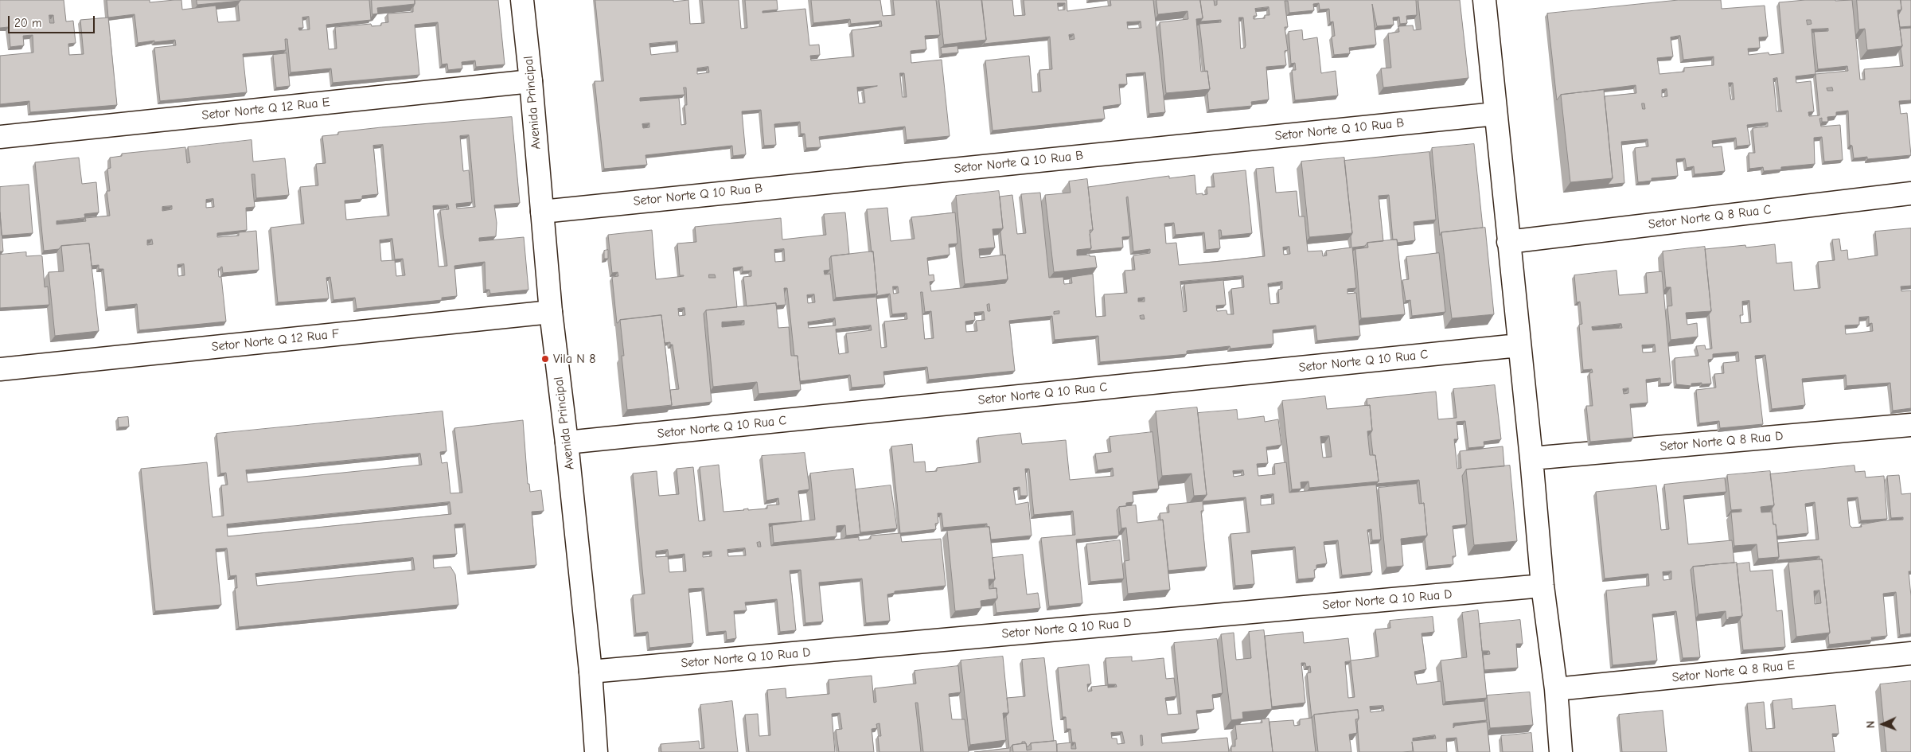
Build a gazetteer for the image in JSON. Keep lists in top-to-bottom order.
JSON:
{
  "streets": {
    "street": [
      "Avenida Principal",
      "Setor Norte Q 12 Rua E",
      "Setor Norte Q 10 Rua B",
      "Setor Norte Q 8 Rua C",
      "Setor Norte Q 12 Rua F",
      "Setor Norte Q 10 Rua C",
      "Setor Norte Q 8 Rua D",
      "Setor Norte Q 10 Rua D",
      "Setor Norte Q 8 Rua E"
    ]
  },
  "crossings": [
    ["Avenida Principal", "Setor Norte Q 12 Rua E"],
    ["Avenida Principal", "Setor Norte Q 10 Rua B"],
    ["Avenida Principal", "Setor Norte Q 12 Rua F"],
    ["Avenida Principal", "Setor Norte Q 10 Rua C"],
    ["Avenida Principal", "Setor Norte Q 10 Rua D"]
  ],
  "places": ["Vila N 8"],
  "scale_bar": "20 m",
  "north": "left"
}
